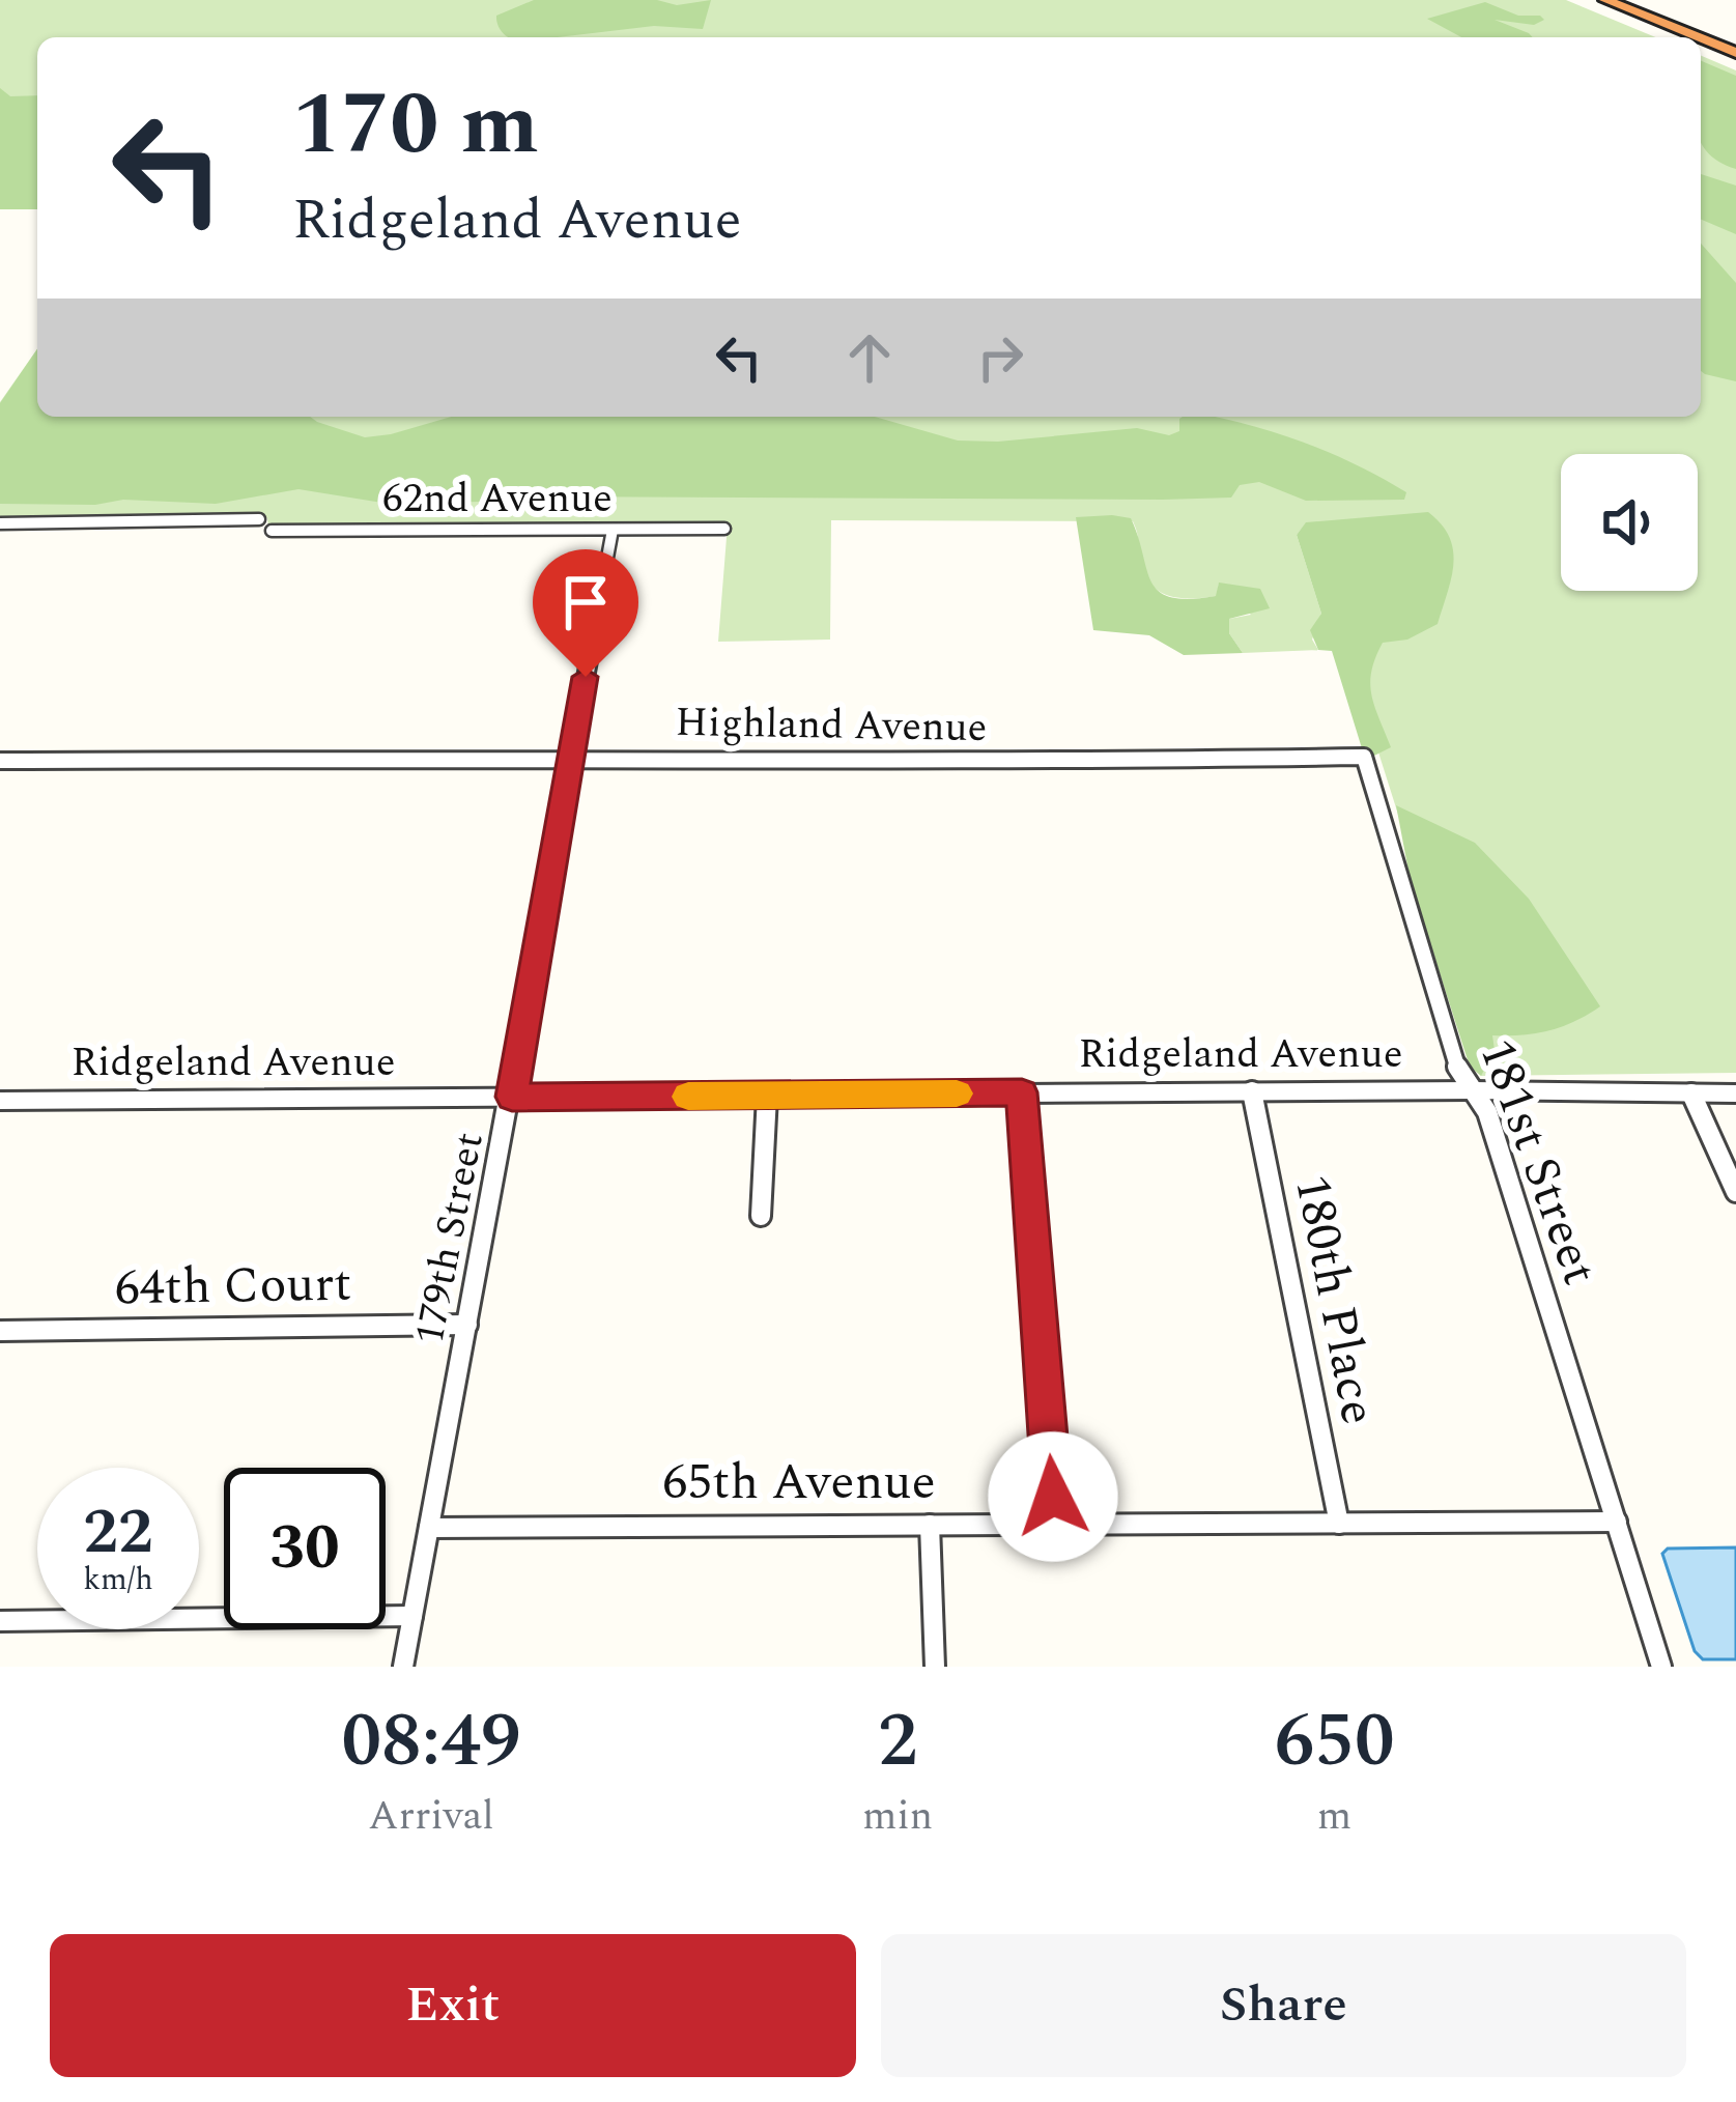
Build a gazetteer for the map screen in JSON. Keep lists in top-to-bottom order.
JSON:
{
  "streets": {
    "street": [
      "62nd Avenue",
      "Highland Avenue",
      "Ridgeland Avenue",
      "181st Street",
      "179th Street",
      "64th Court",
      "180th Place",
      "65th Avenue"
    ]
  },
  "crossings": [
    ["62nd Avenue", "179th Street"],
    ["Highland Avenue", "181st Street"],
    ["Highland Avenue", "179th Street"],
    ["Ridgeland Avenue", "181st Street"],
    ["Ridgeland Avenue", "179th Street"],
    ["Ridgeland Avenue", "180th Place"],
    ["181st Street", "65th Avenue"],
    ["179th Street", "64th Court"],
    ["179th Street", "65th Avenue"],
    ["180th Place", "65th Avenue"]
  ],
  "page": {
    "turn": ["170 m", "Ridgeland Avenue"],
    "speed": "22 km/h",
    "limit": "30",
    "eta": [
      "08:49",
      "Arrival",
      "2",
      "min",
      "650",
      "m"
    ],
    "buttons": ["Exit", "Share"]
  }
}
